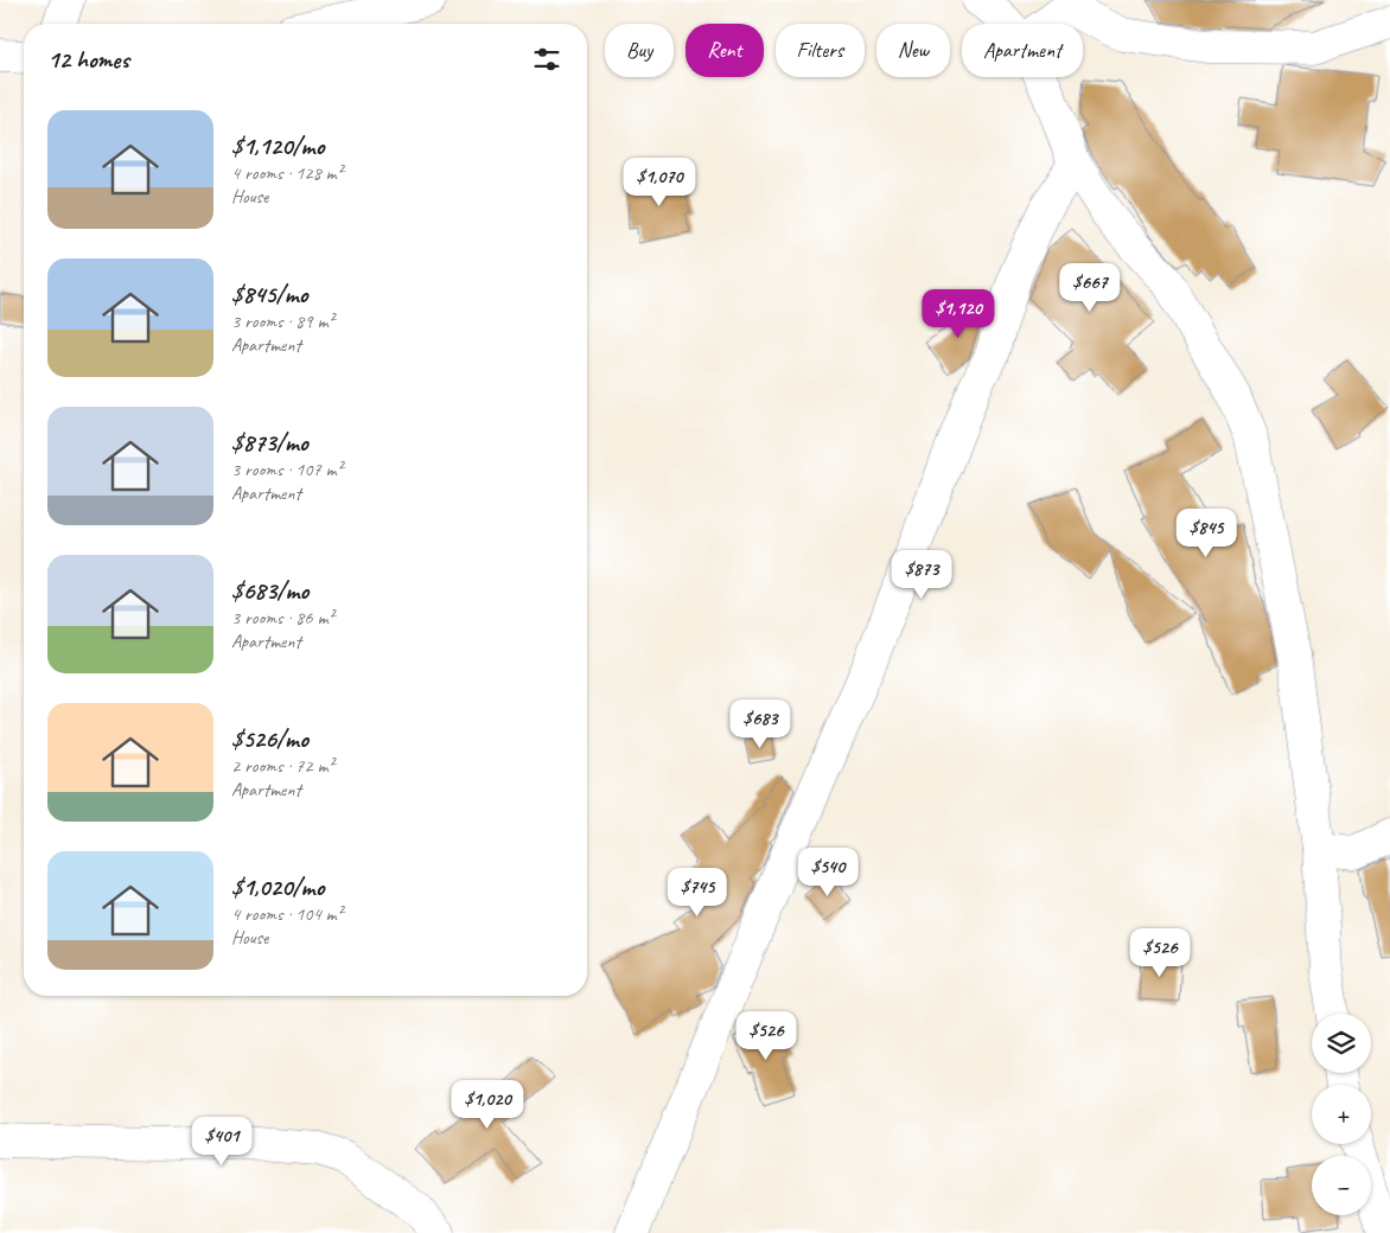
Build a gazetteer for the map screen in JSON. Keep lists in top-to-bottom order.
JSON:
{
  "page": {
    "chip": [
      "Buy",
      "Rent",
      "Filters",
      "New",
      "Apartment"
    ],
    "heading": "12 homes",
    "list": [
      {
        "name": "$1,120/mo",
        "note": "4 rooms · 128 m² · House"
      },
      {
        "name": "$845/mo",
        "note": "3 rooms · 89 m² · Apartment"
      },
      {
        "name": "$873/mo",
        "note": "3 rooms · 107 m² · Apartment"
      },
      {
        "name": "$683/mo",
        "note": "3 rooms · 86 m² · Apartment"
      },
      {
        "name": "$526/mo",
        "note": "2 rooms · 72 m² · Apartment"
      },
      {
        "name": "$1,020/mo",
        "note": "4 rooms · 104 m² · House"
      }
    ],
    "price": [
      "$1,070",
      "$667",
      "$1,120",
      "$845",
      "$873",
      "$683",
      "$540",
      "$745",
      "$526",
      "$526",
      "$1,020",
      "$401"
    ],
    "map_buttons": ["+", "−"]
  }
}
